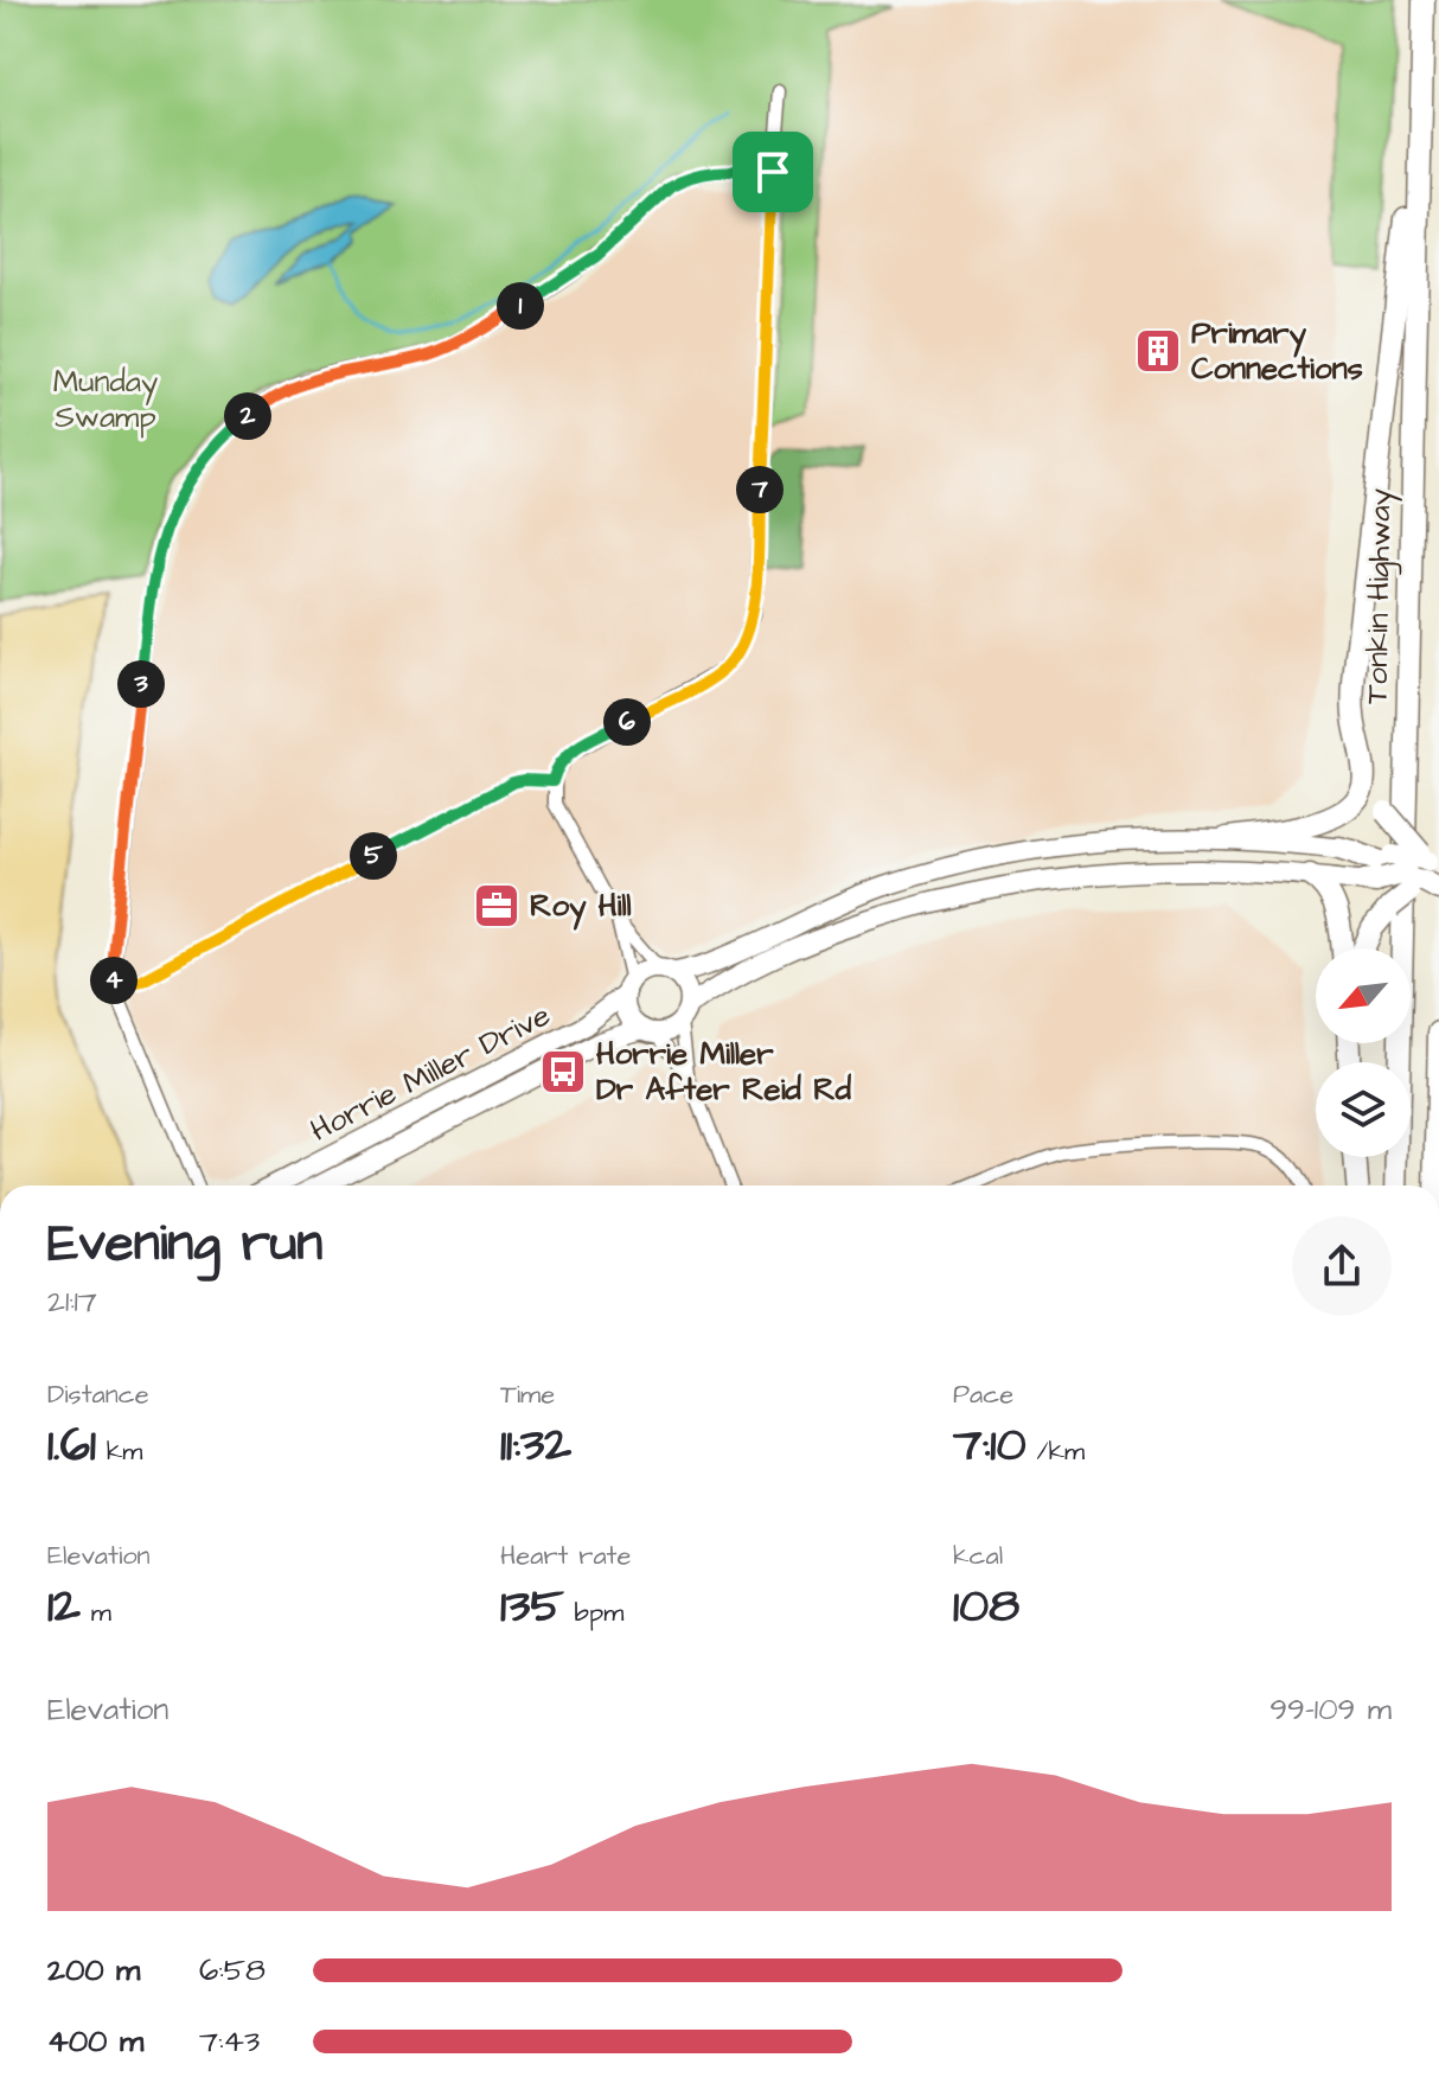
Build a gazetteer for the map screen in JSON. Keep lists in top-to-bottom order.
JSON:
{
  "streets": {
    "highway": ["Tonkin Highway"],
    "main road": ["Horrie Miller Drive"]
  },
  "parks": ["Munday Swamp"],
  "places": {
    "building": ["Primary Connections"],
    "office": ["Roy Hill"],
    "bus stop": ["Horrie Miller Dr After Reid Rd"]
  },
  "north": "bottom left",
  "page": {
    "pins": [
      "1",
      "2",
      "7",
      "3",
      "6",
      "5",
      "4"
    ],
    "heading": ["Evening run", "21:17"],
    "stats": [
      ["Distance", "1.61 km"],
      ["Time", "11:32"],
      ["Pace", "7:10 /km"],
      ["Elevation", "12 m"],
      ["Heart rate", "135 bpm"],
      ["kcal", "108"]
    ],
    "chart": ["Elevation", "99–109 m"],
    "list": [
      {
        "name": "200 m",
        "note": "6:58"
      },
      {
        "name": "400 m",
        "note": "7:43"
      }
    ]
  }
}
